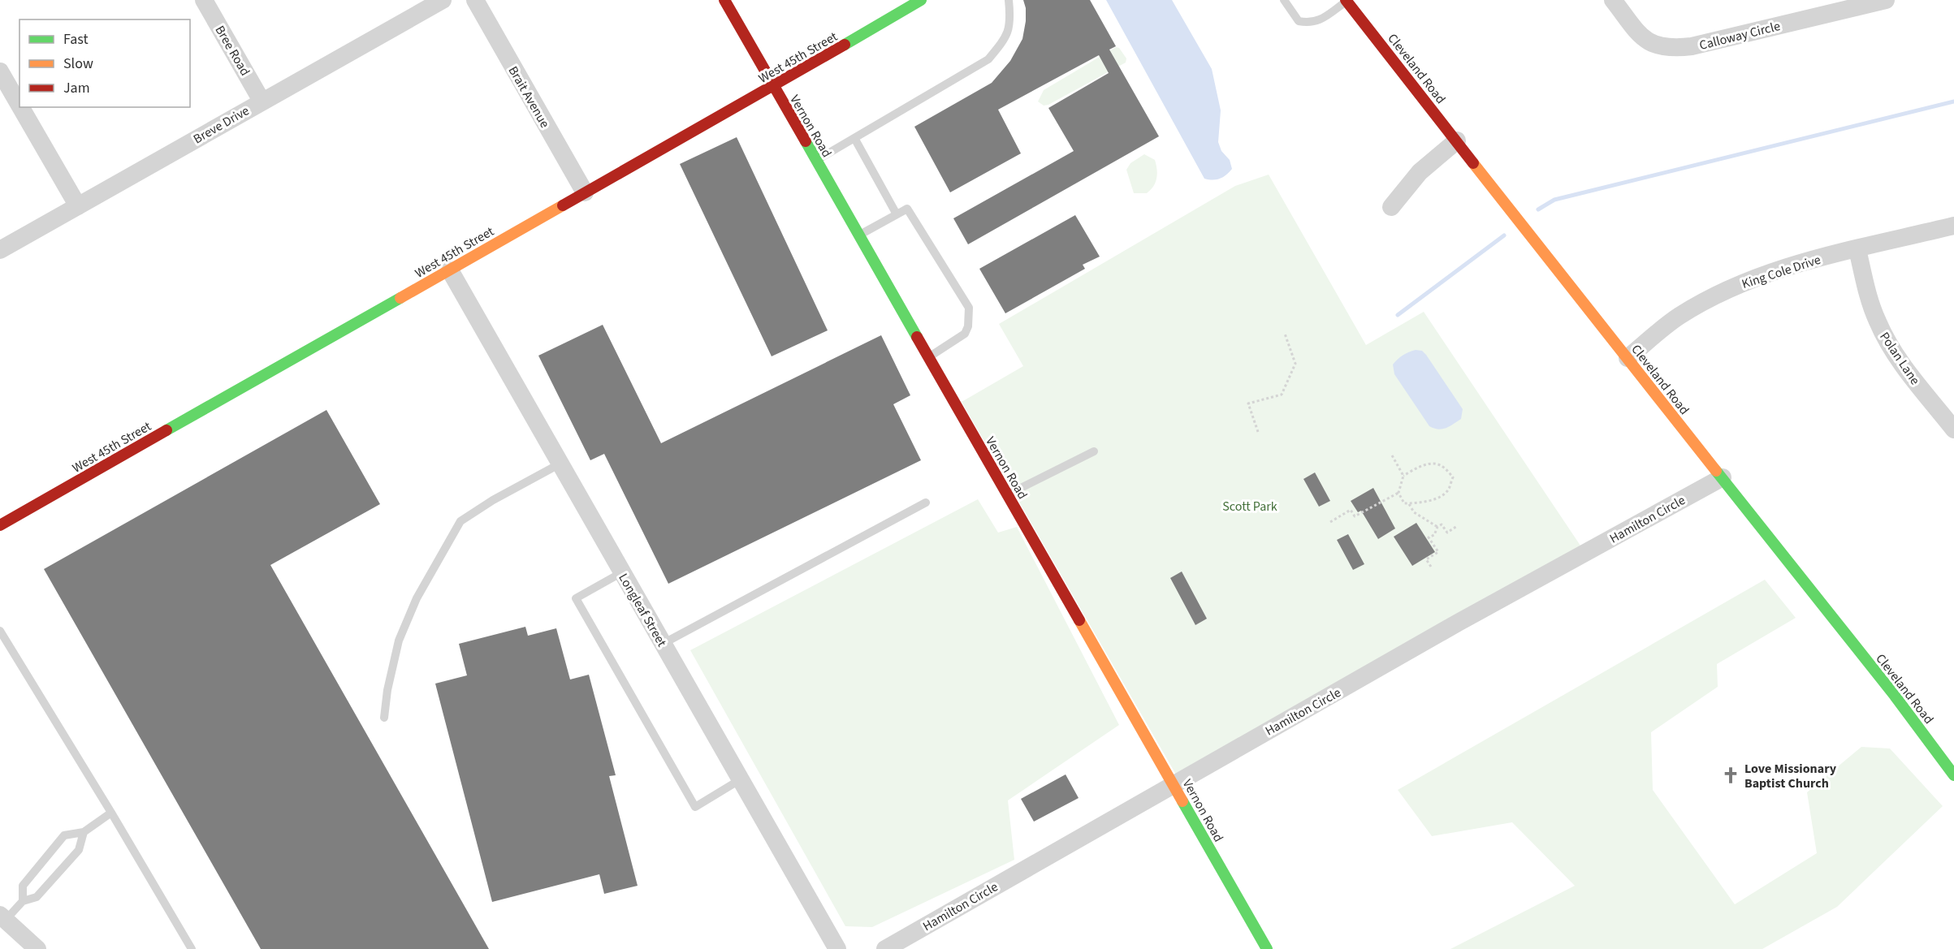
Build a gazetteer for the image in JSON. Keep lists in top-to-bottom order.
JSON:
{
  "streets": {
    "street": [
      "Calloway Circle",
      "Bree Road",
      "West 45th Street",
      "Cleveland Road",
      "Brait Avenue",
      "Breve Drive",
      "Vernon Road",
      "King Cole Drive",
      "Polan Lane",
      "Hamilton Circle",
      "Longleaf Street"
    ]
  },
  "crossings": [
    ["Bree Road", "Breve Drive"],
    ["West 45th Street", "Brait Avenue"],
    ["West 45th Street", "Vernon Road"],
    ["West 45th Street", "Longleaf Street"],
    ["Cleveland Road", "King Cole Drive"],
    ["Cleveland Road", "Hamilton Circle"],
    ["Vernon Road", "Hamilton Circle"],
    ["King Cole Drive", "Polan Lane"]
  ],
  "parks": ["Scott Park"],
  "places": {
    "church": ["Love Missionary Baptist Church"]
  },
  "legend": ["Fast", "Slow", "Jam"]
}
